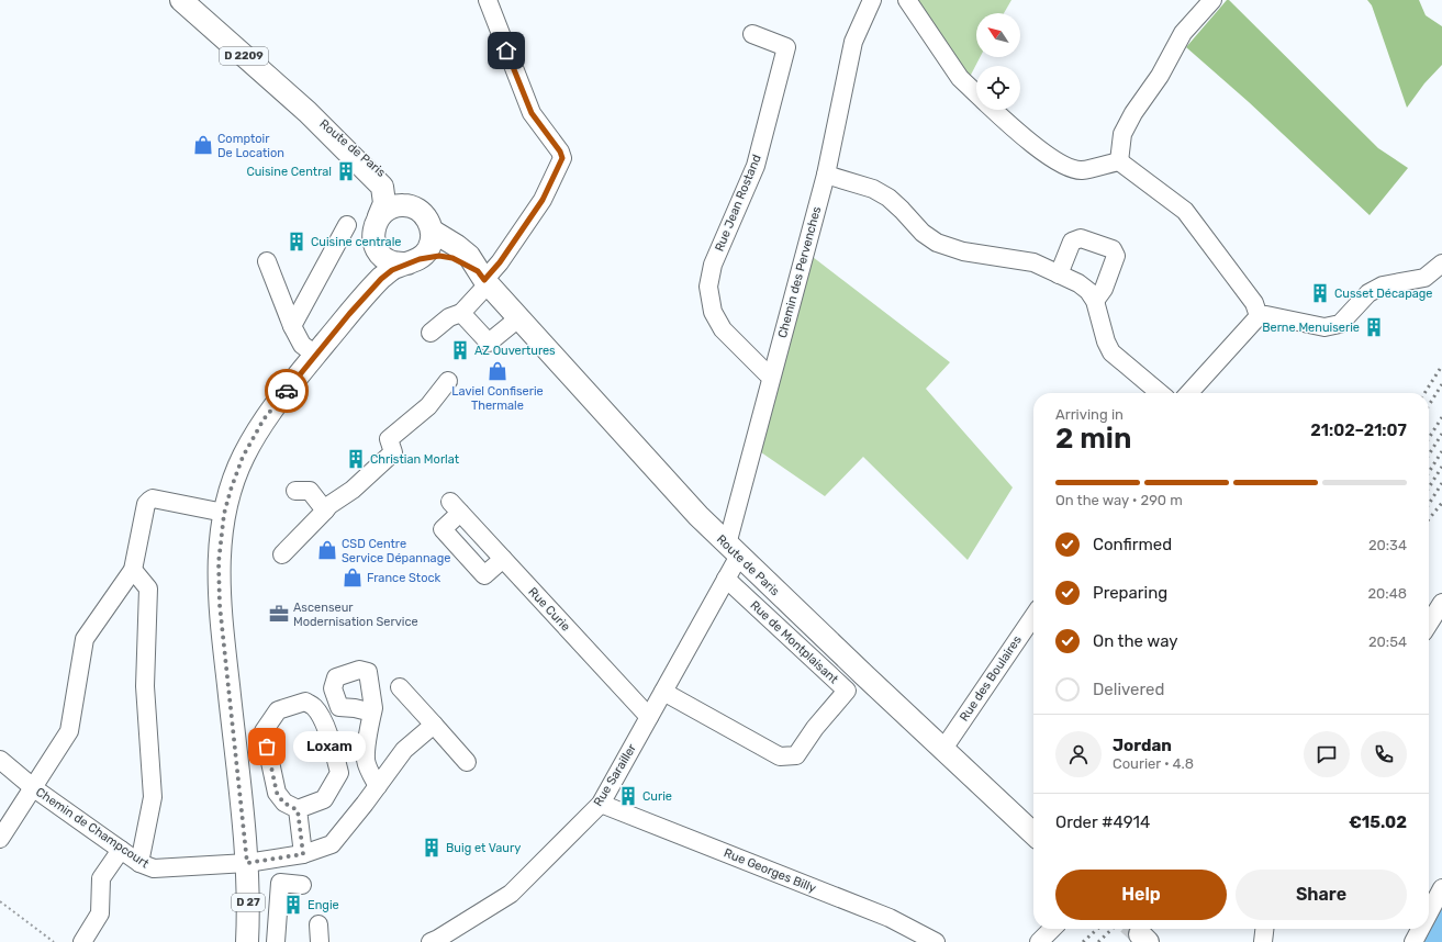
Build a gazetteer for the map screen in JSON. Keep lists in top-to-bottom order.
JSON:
{
  "streets": {
    "main road": ["D 2209", "Route de Paris", "D 27"],
    "street": [
      "Rue Jean Rostand",
      "Chemin des Pervenches",
      "Rue Curie",
      "Rue de Montplaisant",
      "Rue des Boulaires",
      "Rue Sarailler",
      "Chemin de Champcourt",
      "Rue Georges Billy"
    ]
  },
  "crossings": [
    ["Route de Paris", "Chemin des Pervenches"],
    ["Route de Paris", "Rue des Boulaires"],
    ["Route de Paris", "Rue Sarailler"],
    ["Route de Paris", "D 27"],
    ["Rue Jean Rostand", "Chemin des Pervenches"],
    ["Chemin des Pervenches", "Rue Sarailler"],
    ["Rue Curie", "Rue Sarailler"],
    ["Rue de Montplaisant", "Rue Sarailler"],
    ["Rue Sarailler", "Rue Georges Billy"],
    ["Chemin de Champcourt", "D 27"]
  ],
  "places": {
    "shop": [
      "Comptoir De Location",
      "Laviel Confiserie Thermale",
      "CSD Centre Service Dépannage",
      "France Stock"
    ],
    "building": [
      "Cuisine Central",
      "Cuisine centrale",
      "Cusset Décapage",
      "Berne Menuiserie",
      "AZ Ouvertures",
      "Christian Morlat",
      "Curie",
      "Buig et Vaury",
      "Engie"
    ],
    "office": ["Ascenseur Modernisation Service"],
    "other": ["Loxam"]
  },
  "north": "top left",
  "page": {
    "heading": ["2 min", "Arriving in", "21:02–21:07"],
    "panel": [
      "Jordan",
      "Courier · 4.8",
      "Order #4914",
      "€15.02"
    ],
    "bar": "On the way · 290 m",
    "list": [
      ["Confirmed", "20:34"],
      ["Preparing", "20:48"],
      ["On the way", "20:54"],
      "Delivered"
    ],
    "bubble": "Loxam",
    "buttons": ["Help", "Share"]
  }
}
